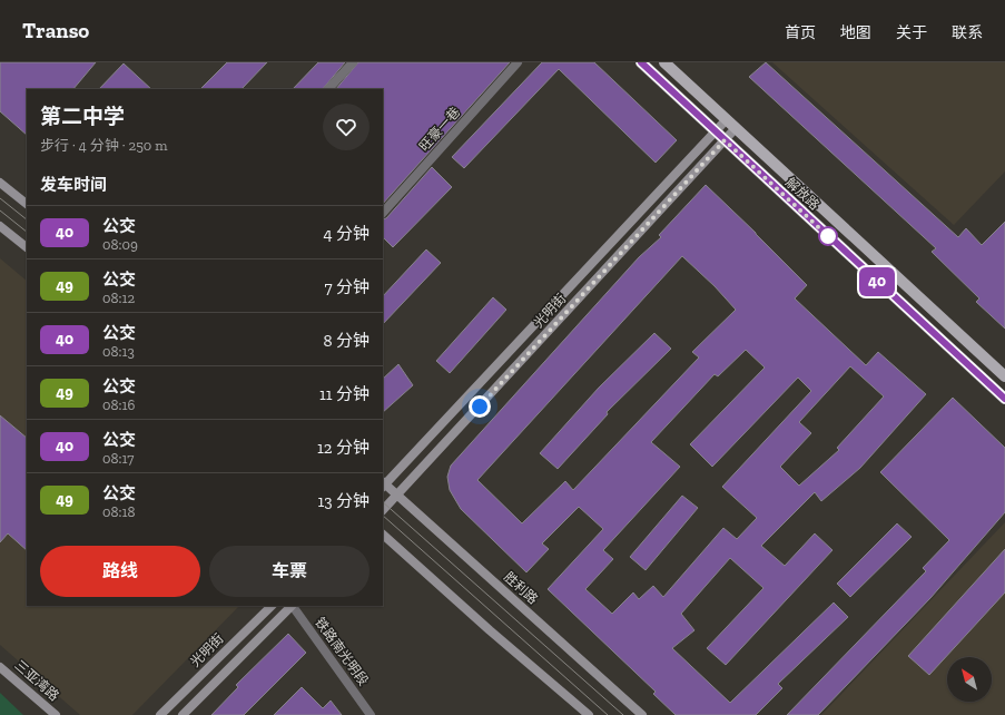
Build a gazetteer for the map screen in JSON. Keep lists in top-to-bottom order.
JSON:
{
  "streets": {
    "main road": [
      "解放路",
      "光明街",
      "胜利路",
      "三亚湾路"
    ],
    "street": ["旺豪一巷", "铁路南光明段"]
  },
  "crossings": [
    ["解放路", "光明街"],
    ["光明街", "胜利路"]
  ],
  "lines": ["bus line 40"],
  "north": "top left",
  "page": {
    "header": "Transo",
    "nav": [
      "首页",
      "地图",
      "关于",
      "联系"
    ],
    "on_map": "40",
    "heading": [
      ["第二中学", "步行 · 4 分钟 · 250 m"],
      "发车时间"
    ],
    "list": [
      {
        "mark": "40",
        "name": "公交",
        "note": "08:09",
        "value": "4 分钟"
      },
      {
        "mark": "49",
        "name": "公交",
        "note": "08:12",
        "value": "7 分钟"
      },
      {
        "mark": "40",
        "name": "公交",
        "note": "08:13",
        "value": "8 分钟"
      },
      {
        "mark": "49",
        "name": "公交",
        "note": "08:16",
        "value": "11 分钟"
      },
      {
        "mark": "40",
        "name": "公交",
        "note": "08:17",
        "value": "12 分钟"
      },
      {
        "mark": "49",
        "name": "公交",
        "note": "08:18",
        "value": "13 分钟"
      }
    ],
    "buttons": ["路线", "车票"]
  }
}
